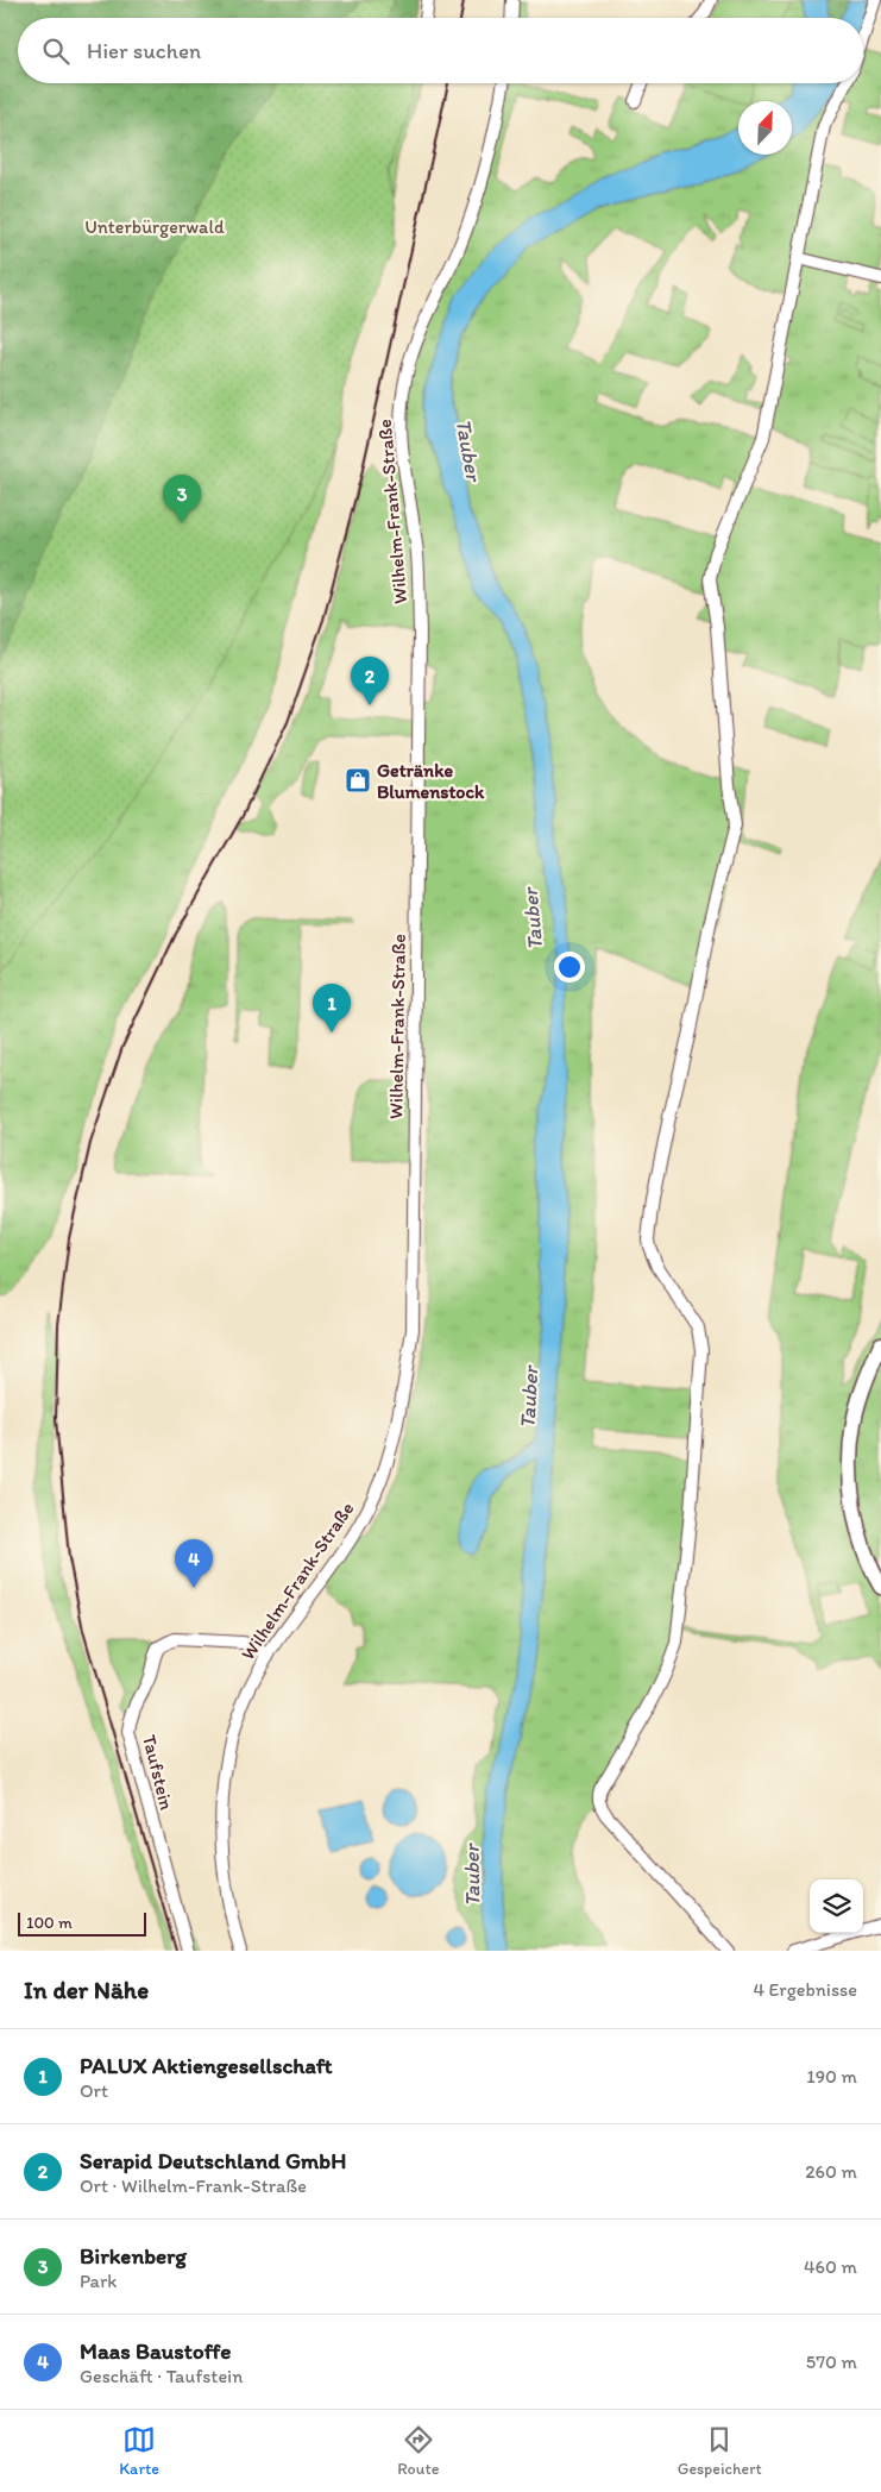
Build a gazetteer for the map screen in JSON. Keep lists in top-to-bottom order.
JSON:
{
  "streets": {
    "street": ["Wilhelm-Frank-Straße", "Taufstein"]
  },
  "crossings": [
    ["Wilhelm-Frank-Straße", "Taufstein"]
  ],
  "water": ["Tauber"],
  "parks": ["Unterbürgerwald"],
  "places": {
    "shop": ["Getränke Blumenstock"]
  },
  "scale_bar": "100 m",
  "north": "top right",
  "page": {
    "search": "Hier suchen",
    "pins": [
      "3",
      "2",
      "1",
      "4"
    ],
    "scale": "100 m",
    "heading": ["In der Nähe", "4 Ergebnisse"],
    "list": [
      {
        "mark": "1",
        "name": "PALUX Aktiengesellschaft",
        "note": "Ort",
        "value": "190 m"
      },
      {
        "mark": "2",
        "name": "Serapid Deutschland GmbH",
        "note": "Ort · Wilhelm-Frank-Straße",
        "value": "260 m"
      },
      {
        "mark": "3",
        "name": "Birkenberg",
        "note": "Park",
        "value": "460 m"
      },
      {
        "mark": "4",
        "name": "Maas Baustoffe",
        "note": "Geschäft · Taufstein",
        "value": "570 m"
      }
    ],
    "nav": ["Karte", "Route", "Gespeichert"]
  }
}
